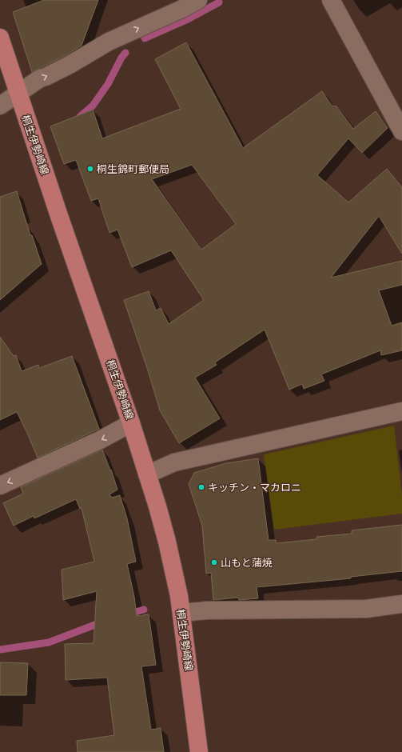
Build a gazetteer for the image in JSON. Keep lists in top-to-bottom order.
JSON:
{
  "streets": {
    "main road": ["桐生伊勢崎線"]
  },
  "places": ["桐生錦町郵便局", "キッチン・マカロニ", "山もと蒲焼"]
}
